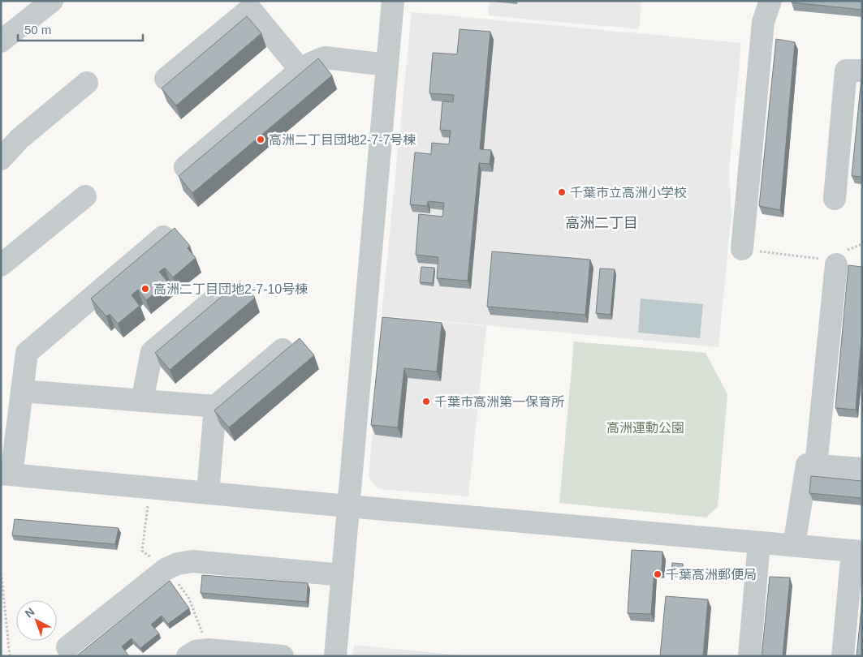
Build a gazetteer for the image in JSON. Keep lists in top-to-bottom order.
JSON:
{
  "districts": ["高洲二丁目"],
  "parks": ["高洲運動公園"],
  "places": [
    "高洲二丁目団地2-7-7号棟",
    "千葉市立高洲小学校",
    "高洲二丁目団地2-7-10号棟",
    "千葉市高洲第一保育所",
    "千葉高洲郵便局"
  ],
  "scale_bar": "50 m",
  "north": "top left"
}
